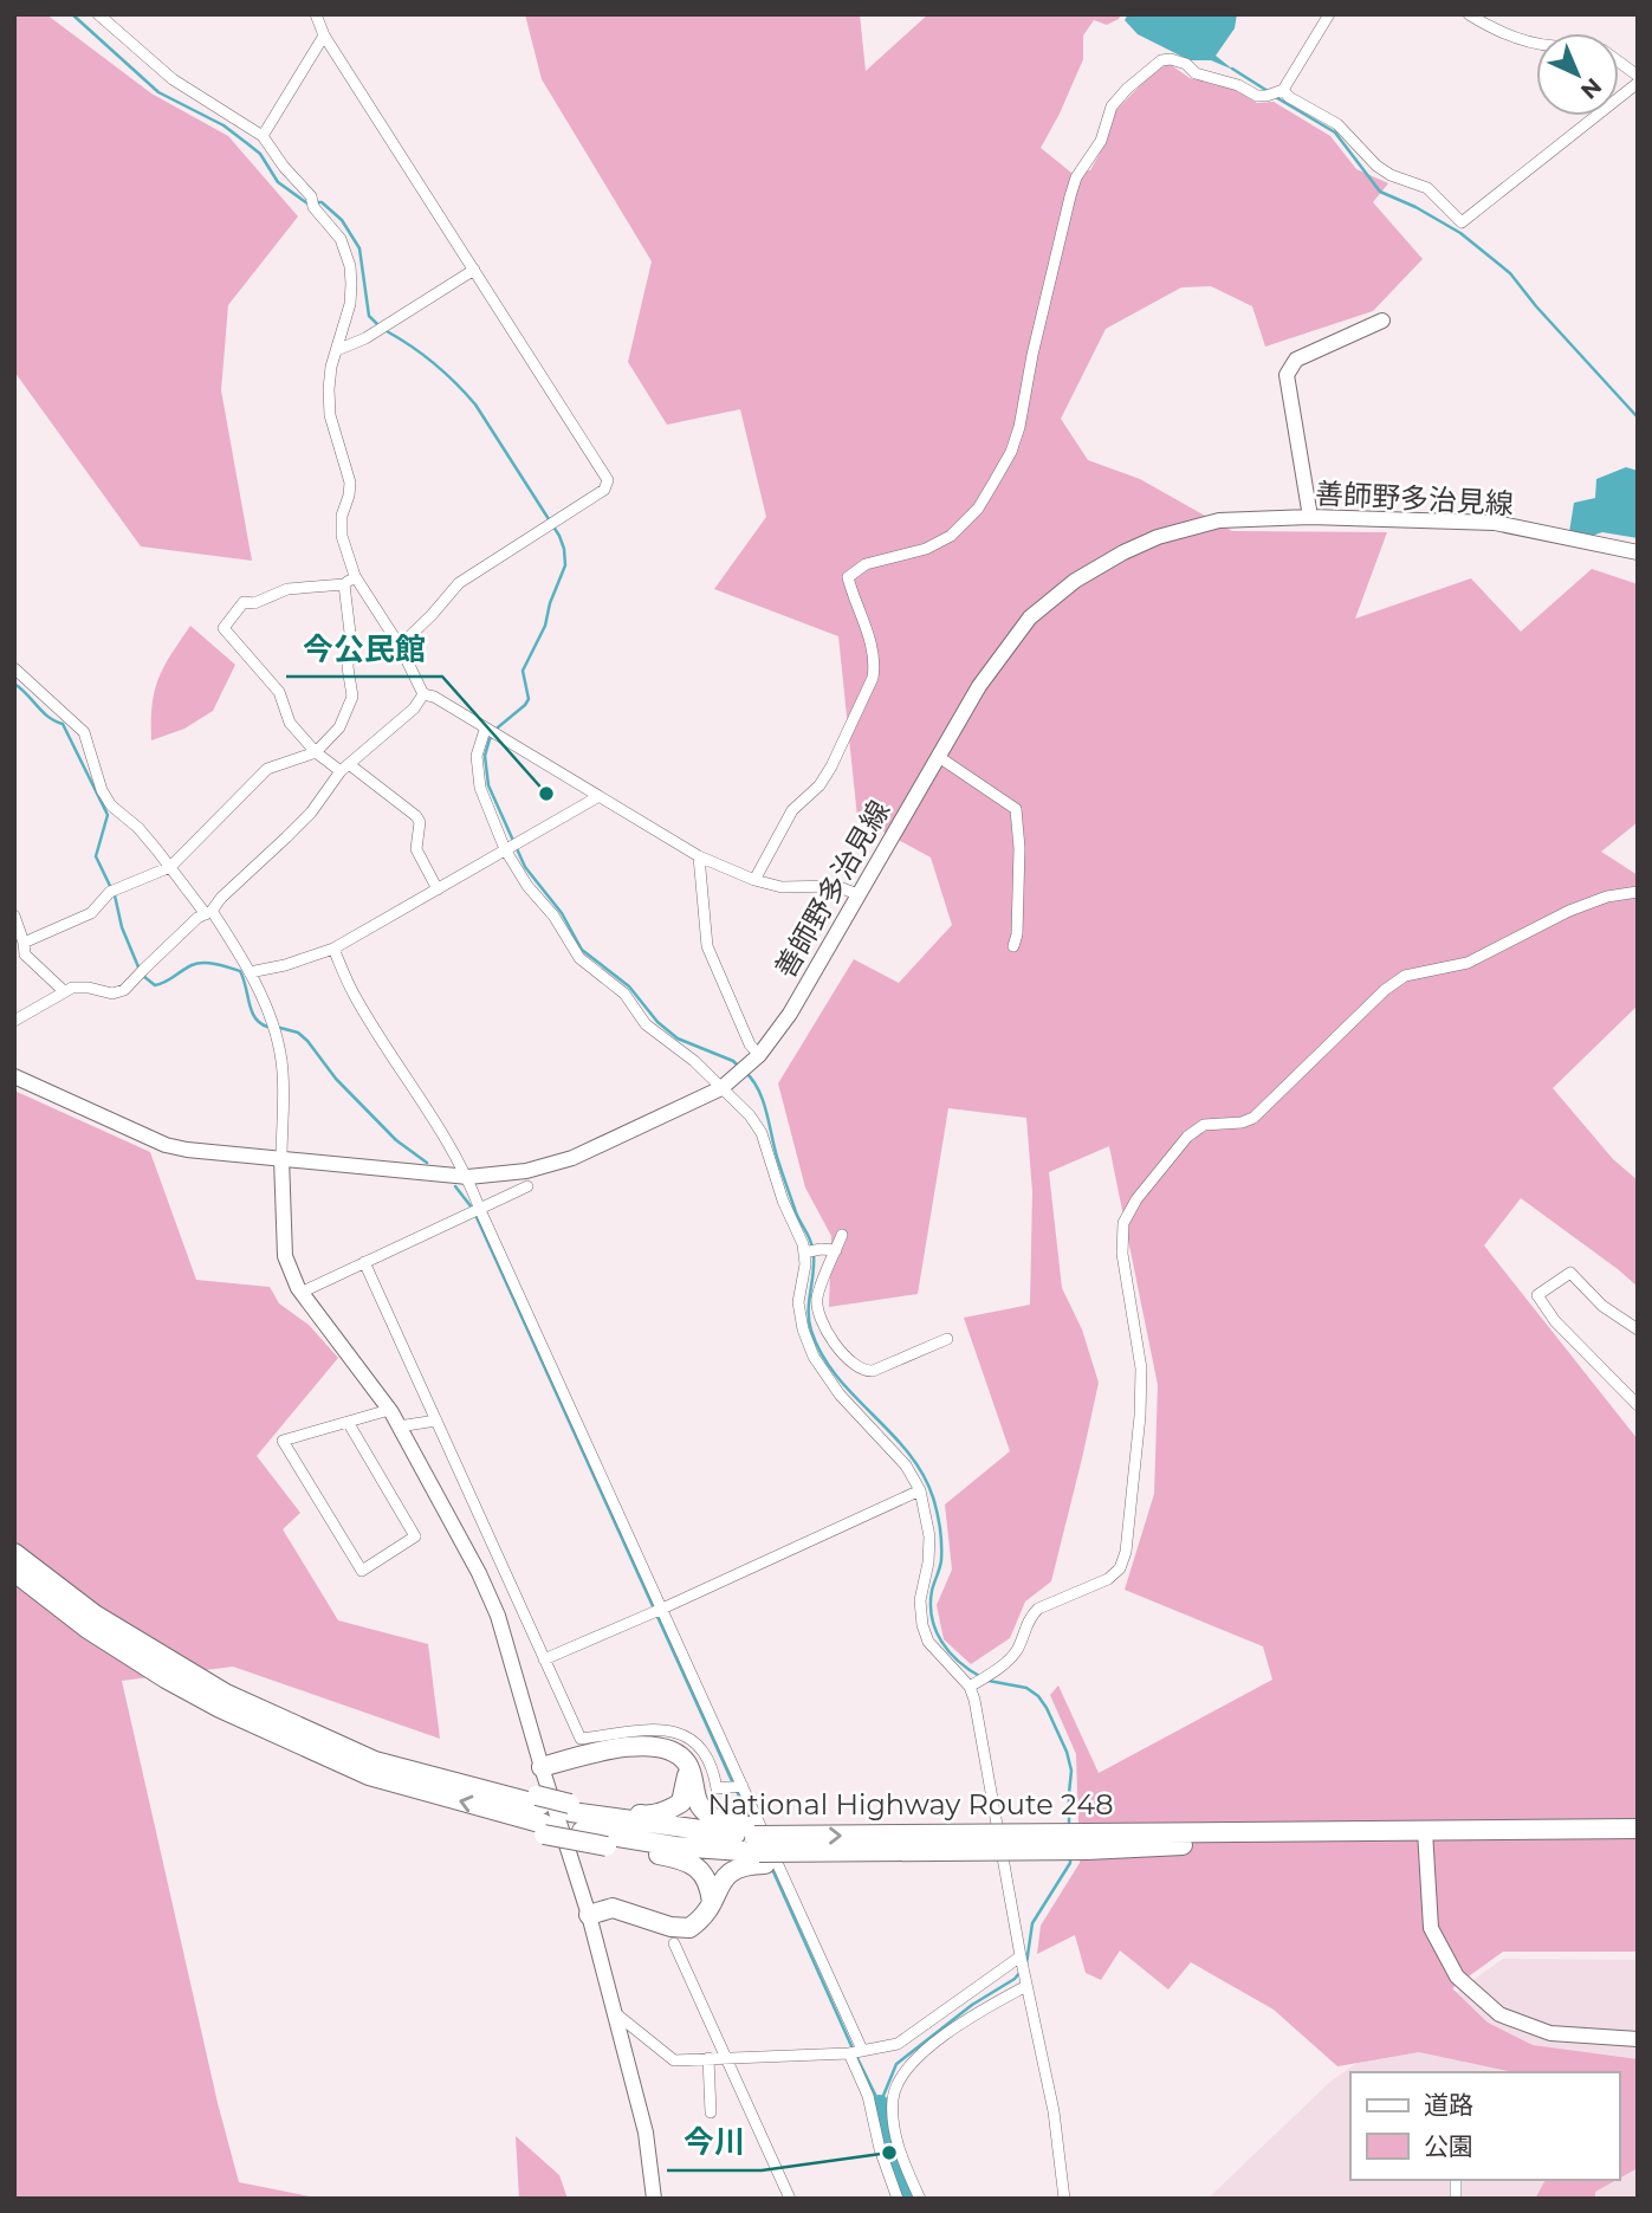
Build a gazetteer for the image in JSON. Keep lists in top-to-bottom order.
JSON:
{
  "streets": {
    "highway": ["National Highway Route 248"],
    "main road": ["善師野多治見線"]
  },
  "places": ["今公民館", "今川"],
  "legend": ["道路", "公園"],
  "north": "bottom right"
}
